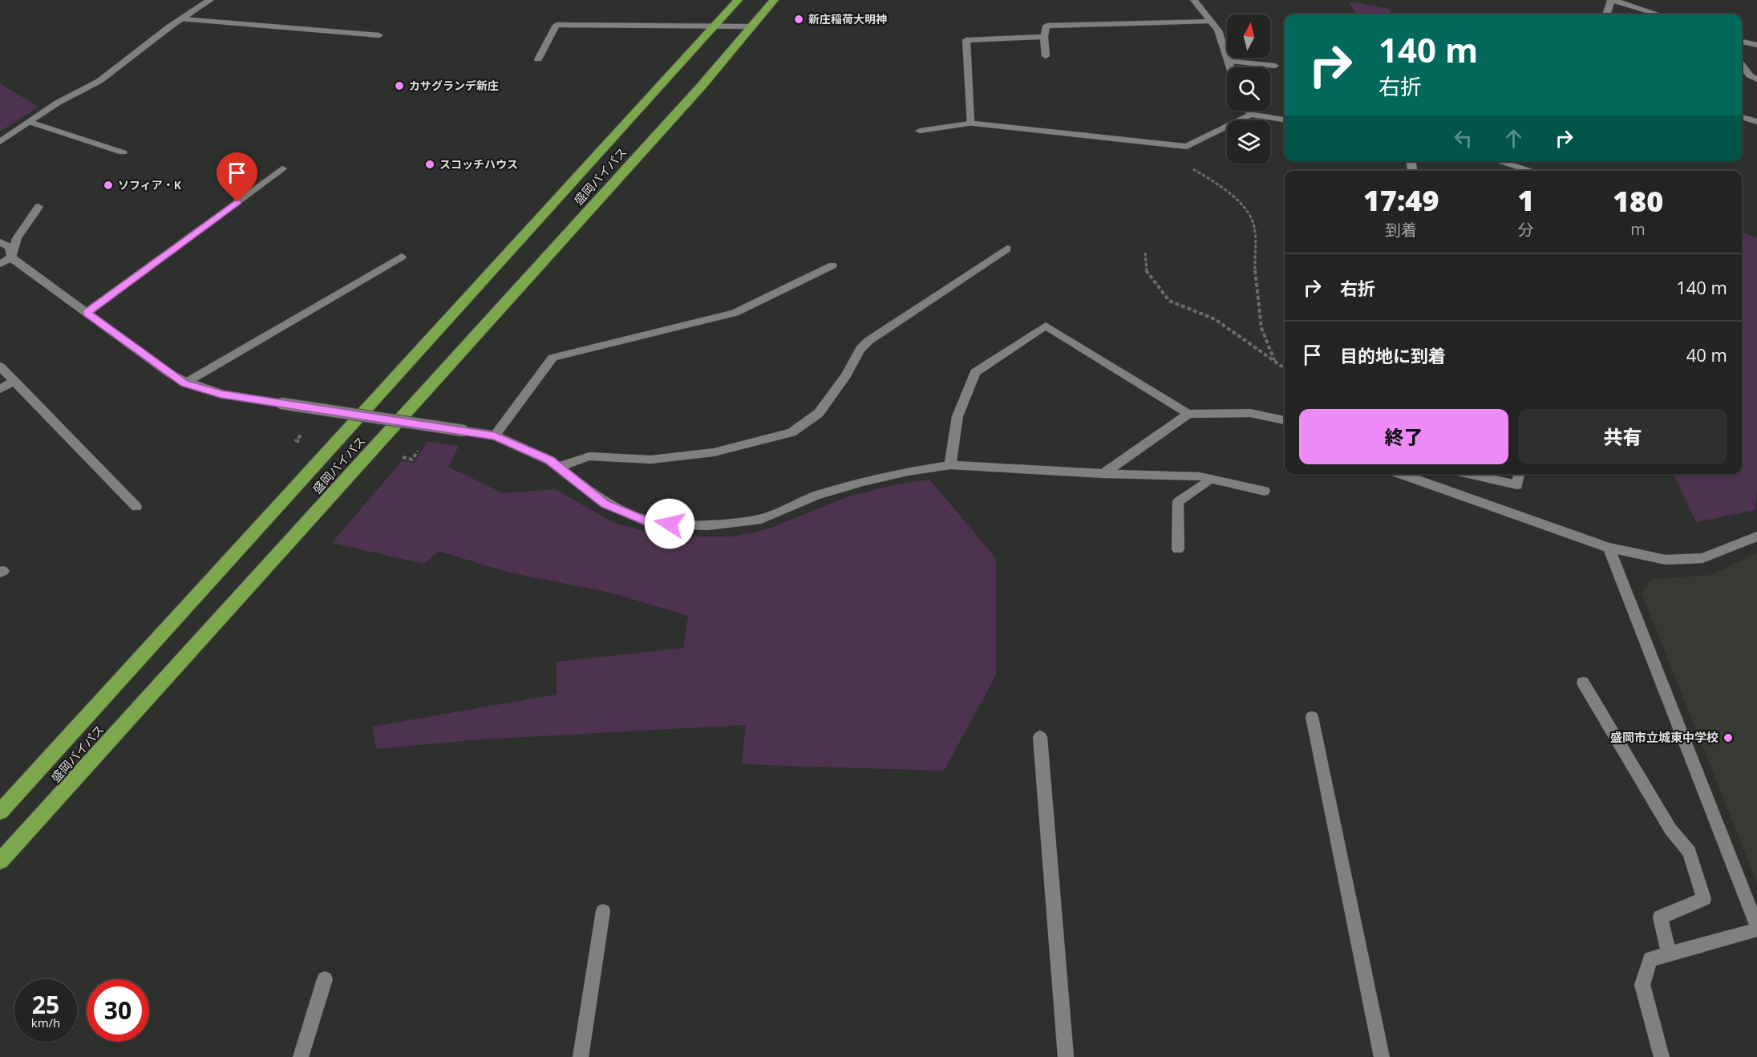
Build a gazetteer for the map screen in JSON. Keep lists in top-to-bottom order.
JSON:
{
  "streets": {
    "highway": ["盛岡バイパス"]
  },
  "places": [
    "新庄稲荷大明神",
    "カサグランデ新庄",
    "スコッチハウス",
    "ソフィア・K",
    "盛岡市立城東中学校"
  ],
  "north": "top",
  "page": {
    "turn": ["140 m", "右折"],
    "eta": [
      "17:49",
      "到着",
      "1",
      "分",
      "180",
      "m"
    ],
    "list": [
      {
        "name": "右折",
        "value": "140 m"
      },
      {
        "name": "目的地に到着",
        "value": "40 m"
      }
    ],
    "buttons": ["終了", "共有"],
    "speed": "25 km/h",
    "limit": "30"
  }
}
